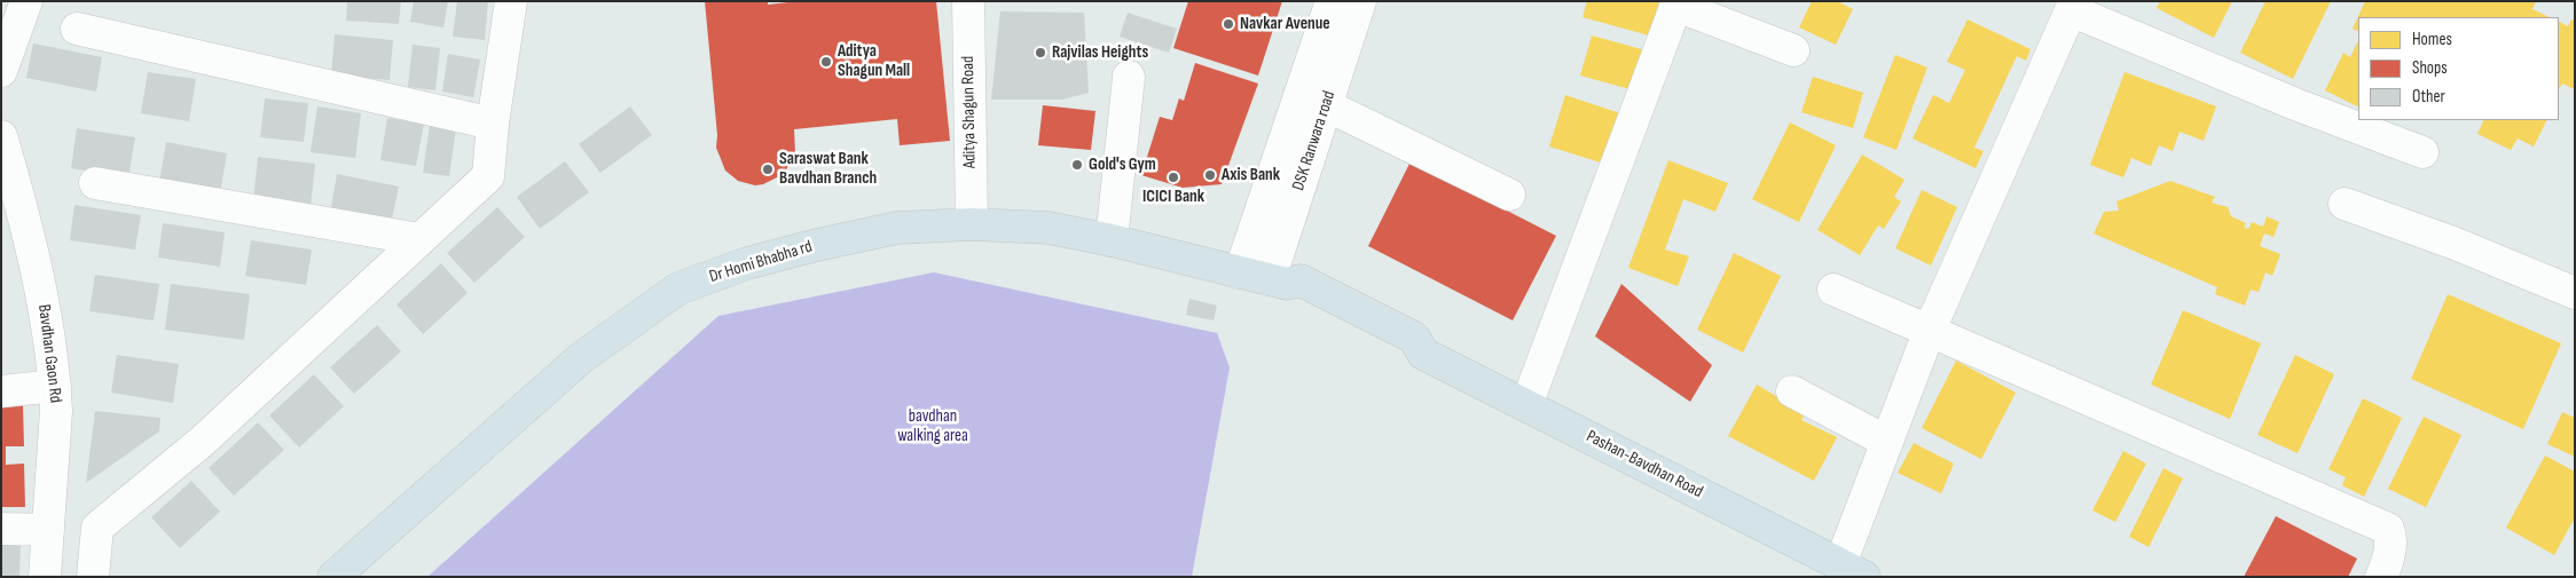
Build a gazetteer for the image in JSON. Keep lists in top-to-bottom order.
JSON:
{
  "streets": {
    "main road": ["Dr Homi Bhabha rd", "Pashan-Bavdhan Road"],
    "street": ["Aditya Shagun Road", "DSK Ranwara road", "Bavdhan Gaon Rd"]
  },
  "crossings": [
    ["Aditya Shagun Road", "Dr Homi Bhabha rd"],
    ["DSK Ranwara road", "Dr Homi Bhabha rd"],
    ["DSK Ranwara road", "Pashan-Bavdhan Road"],
    ["Dr Homi Bhabha rd", "Pashan-Bavdhan Road"]
  ],
  "parks": ["bavdhan walking area"],
  "places": [
    "Navkar Avenue",
    "Rajvilas Heights",
    "Aditya Shagun Mall",
    "Gold's Gym",
    "Saraswat Bank Bavdhan Branch",
    "Axis Bank",
    "ICICI Bank"
  ],
  "legend": ["Homes", "Shops", "Other"]
}
